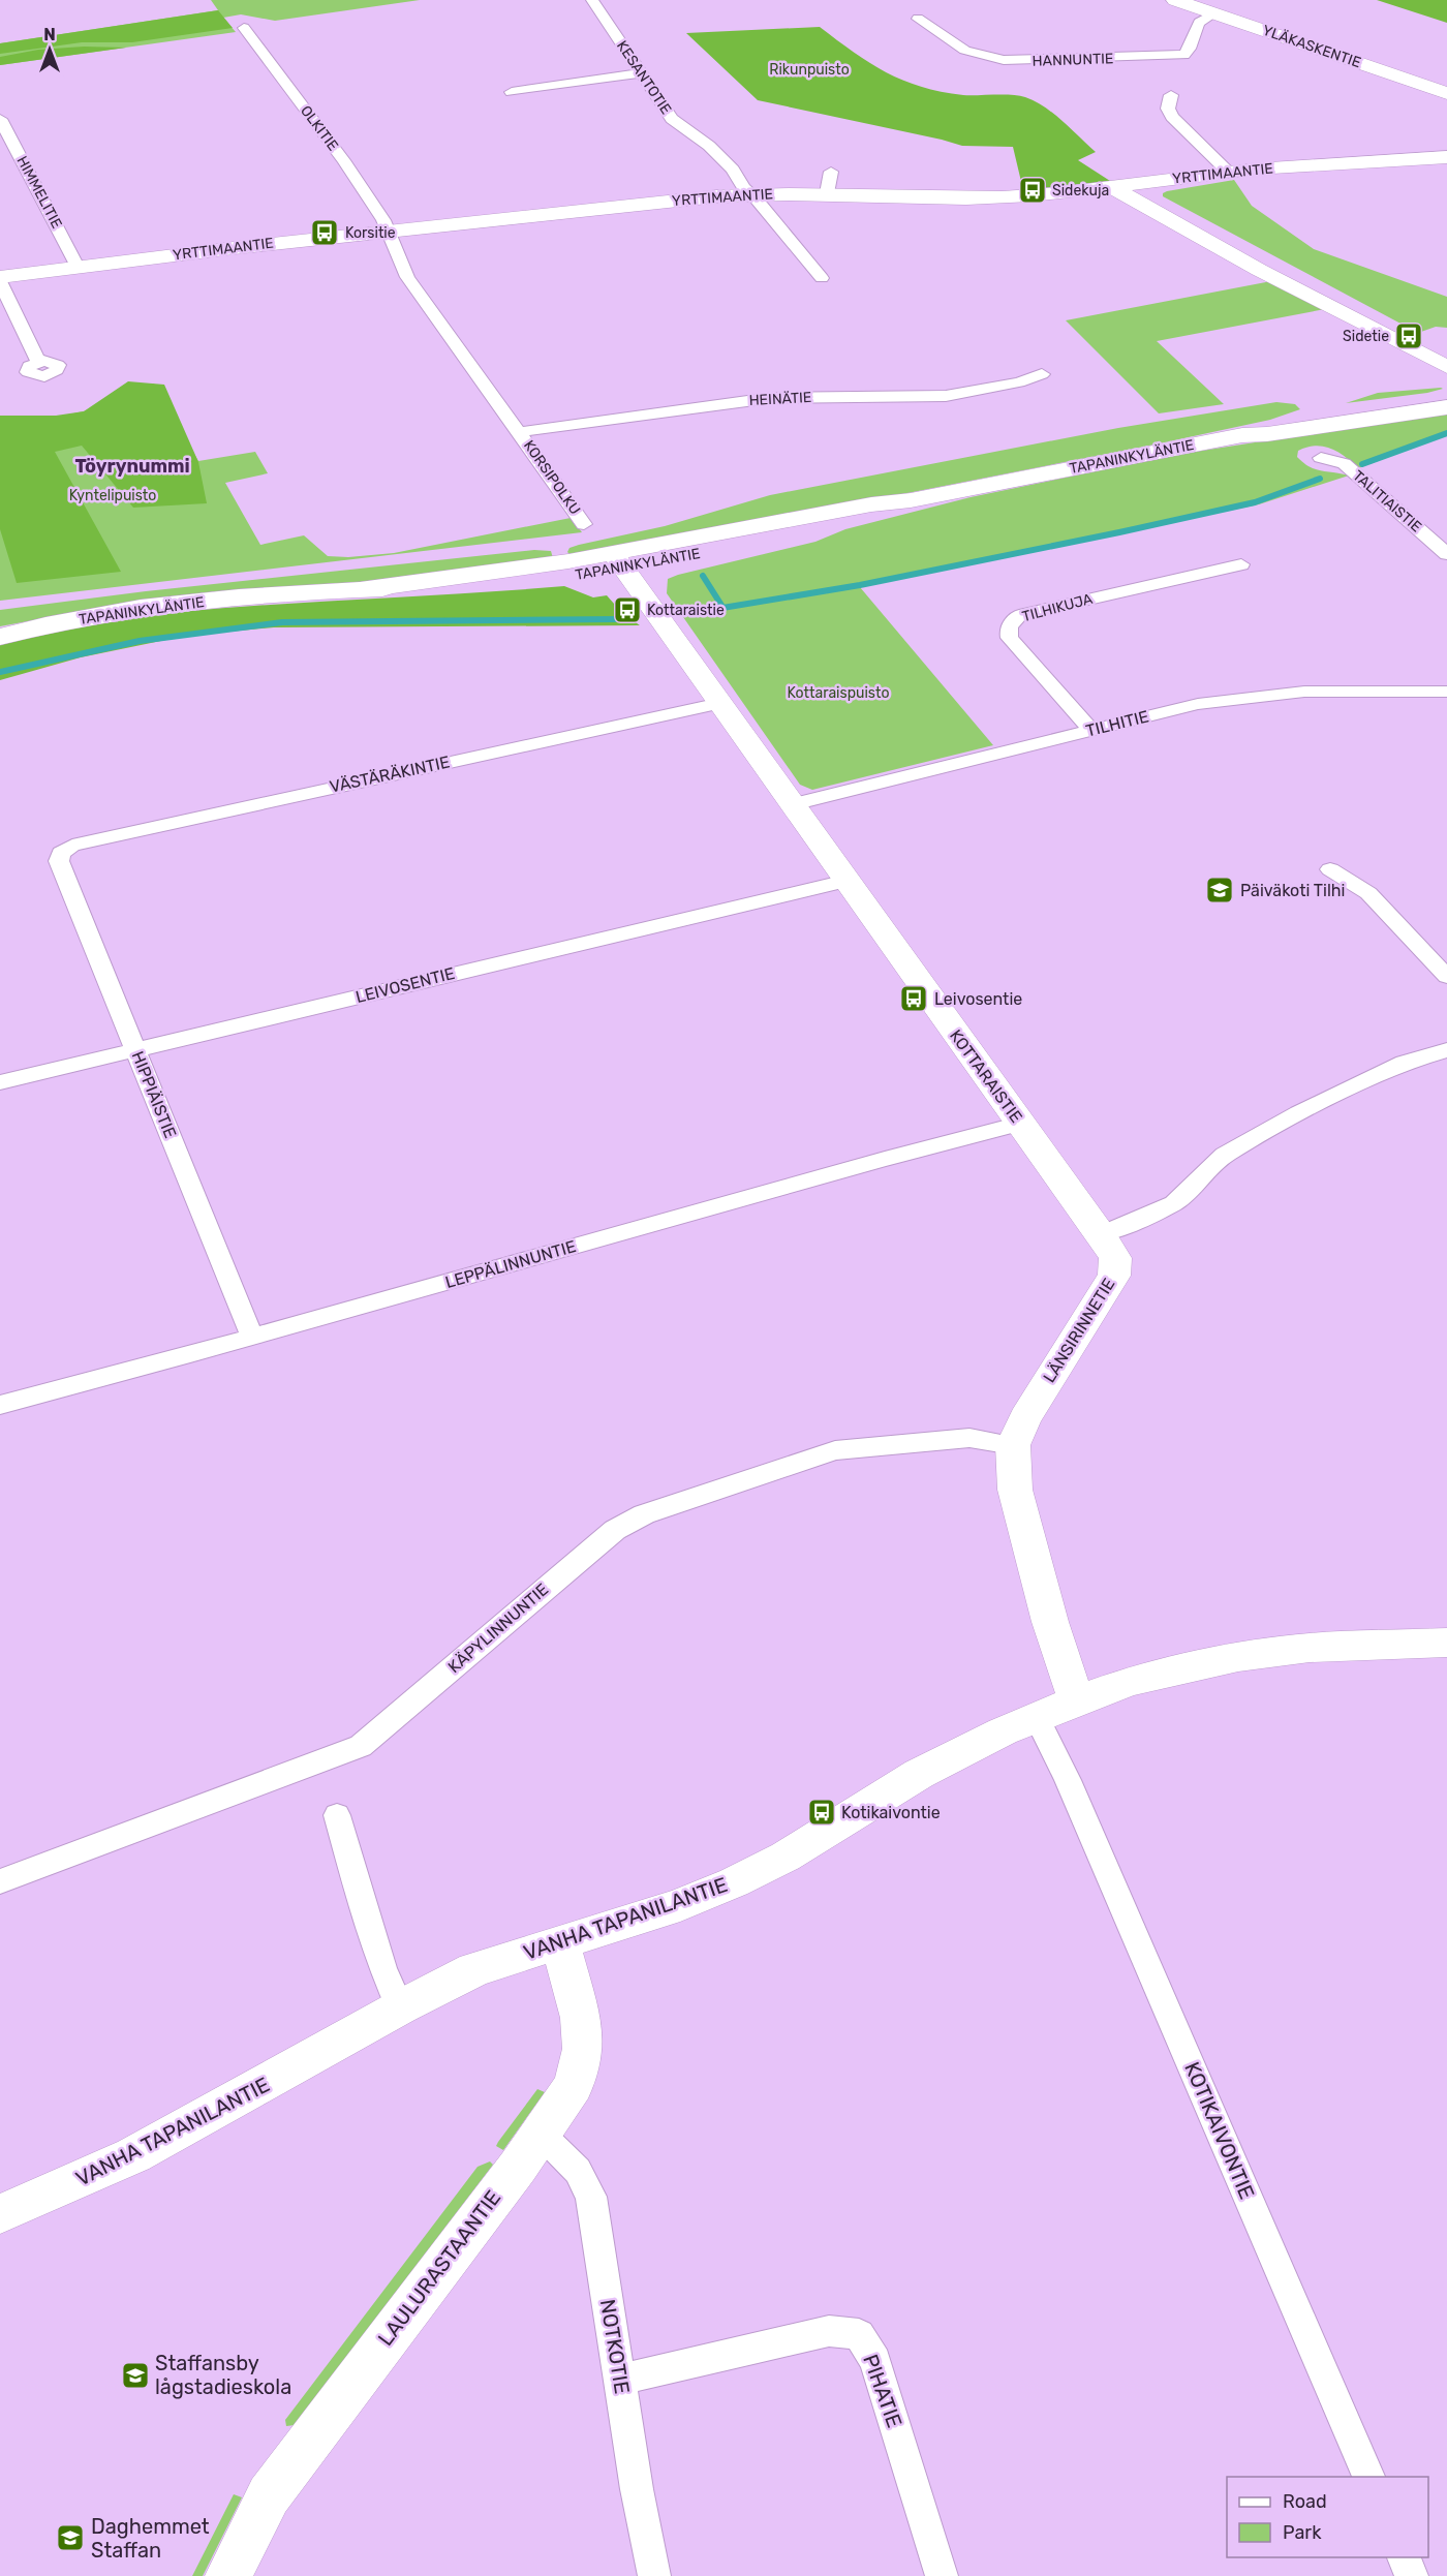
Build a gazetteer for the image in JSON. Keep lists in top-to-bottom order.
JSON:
{
  "streets": {
    "main road": ["TAPANINKYLÄNTIE"],
    "street": [
      "YLÄKASKENTIE",
      "HANNUNTIE",
      "KESANTOTIE",
      "OLKITIE",
      "YRTTIMAANTIE",
      "HIMMELITIE",
      "HEINÄTIE",
      "KORSIPOLKU",
      "TALITIAISTIE",
      "TILHIKUJA",
      "TILHITIE",
      "VÄSTÄRÄKINTIE",
      "LEIVOSENTIE",
      "KOTTARAISTIE",
      "HIPPIÄISTIE",
      "LEPPÄLINNUNTIE",
      "LÄNSIRINNETIE",
      "KÄPYLINNUNTIE",
      "VANHA TAPANILANTIE",
      "KOTIKAIVONTIE",
      "LAULURASTAANTIE",
      "NOTKOTIE",
      "PIHATIE"
    ]
  },
  "crossings": [
    ["YLÄKASKENTIE", "HANNUNTIE"],
    ["KESANTOTIE", "YRTTIMAANTIE"],
    ["OLKITIE", "YRTTIMAANTIE"],
    ["YRTTIMAANTIE", "HIMMELITIE"],
    ["HEINÄTIE", "KORSIPOLKU"],
    ["TAPANINKYLÄNTIE", "KOTTARAISTIE"],
    ["TILHIKUJA", "TILHITIE"],
    ["TILHITIE", "KOTTARAISTIE"],
    ["VÄSTÄRÄKINTIE", "KOTTARAISTIE"],
    ["VÄSTÄRÄKINTIE", "HIPPIÄISTIE"],
    ["LEIVOSENTIE", "KOTTARAISTIE"],
    ["LEIVOSENTIE", "HIPPIÄISTIE"],
    ["KOTTARAISTIE", "LEPPÄLINNUNTIE"],
    ["KOTTARAISTIE", "LÄNSIRINNETIE"],
    ["HIPPIÄISTIE", "LEPPÄLINNUNTIE"],
    ["LÄNSIRINNETIE", "KÄPYLINNUNTIE"],
    ["LÄNSIRINNETIE", "VANHA TAPANILANTIE"],
    ["VANHA TAPANILANTIE", "KOTIKAIVONTIE"],
    ["VANHA TAPANILANTIE", "LAULURASTAANTIE"],
    ["LAULURASTAANTIE", "NOTKOTIE"],
    ["NOTKOTIE", "PIHATIE"]
  ],
  "districts": ["Töyrynummi"],
  "parks": ["Rikunpuisto", "Kyntelipuisto", "Kottaraispuisto"],
  "places": {
    "bus stop": [
      "Sidekuja",
      "Korsitie",
      "Sidetie",
      "Kottaraistie",
      "Leivosentie",
      "Kotikaivontie"
    ],
    "school or university": ["Päiväkoti Tilhi", "Staffansby lågstadieskola", "Daghemmet Staffan"]
  },
  "legend": ["Road", "Park"],
  "north": "top"
}
